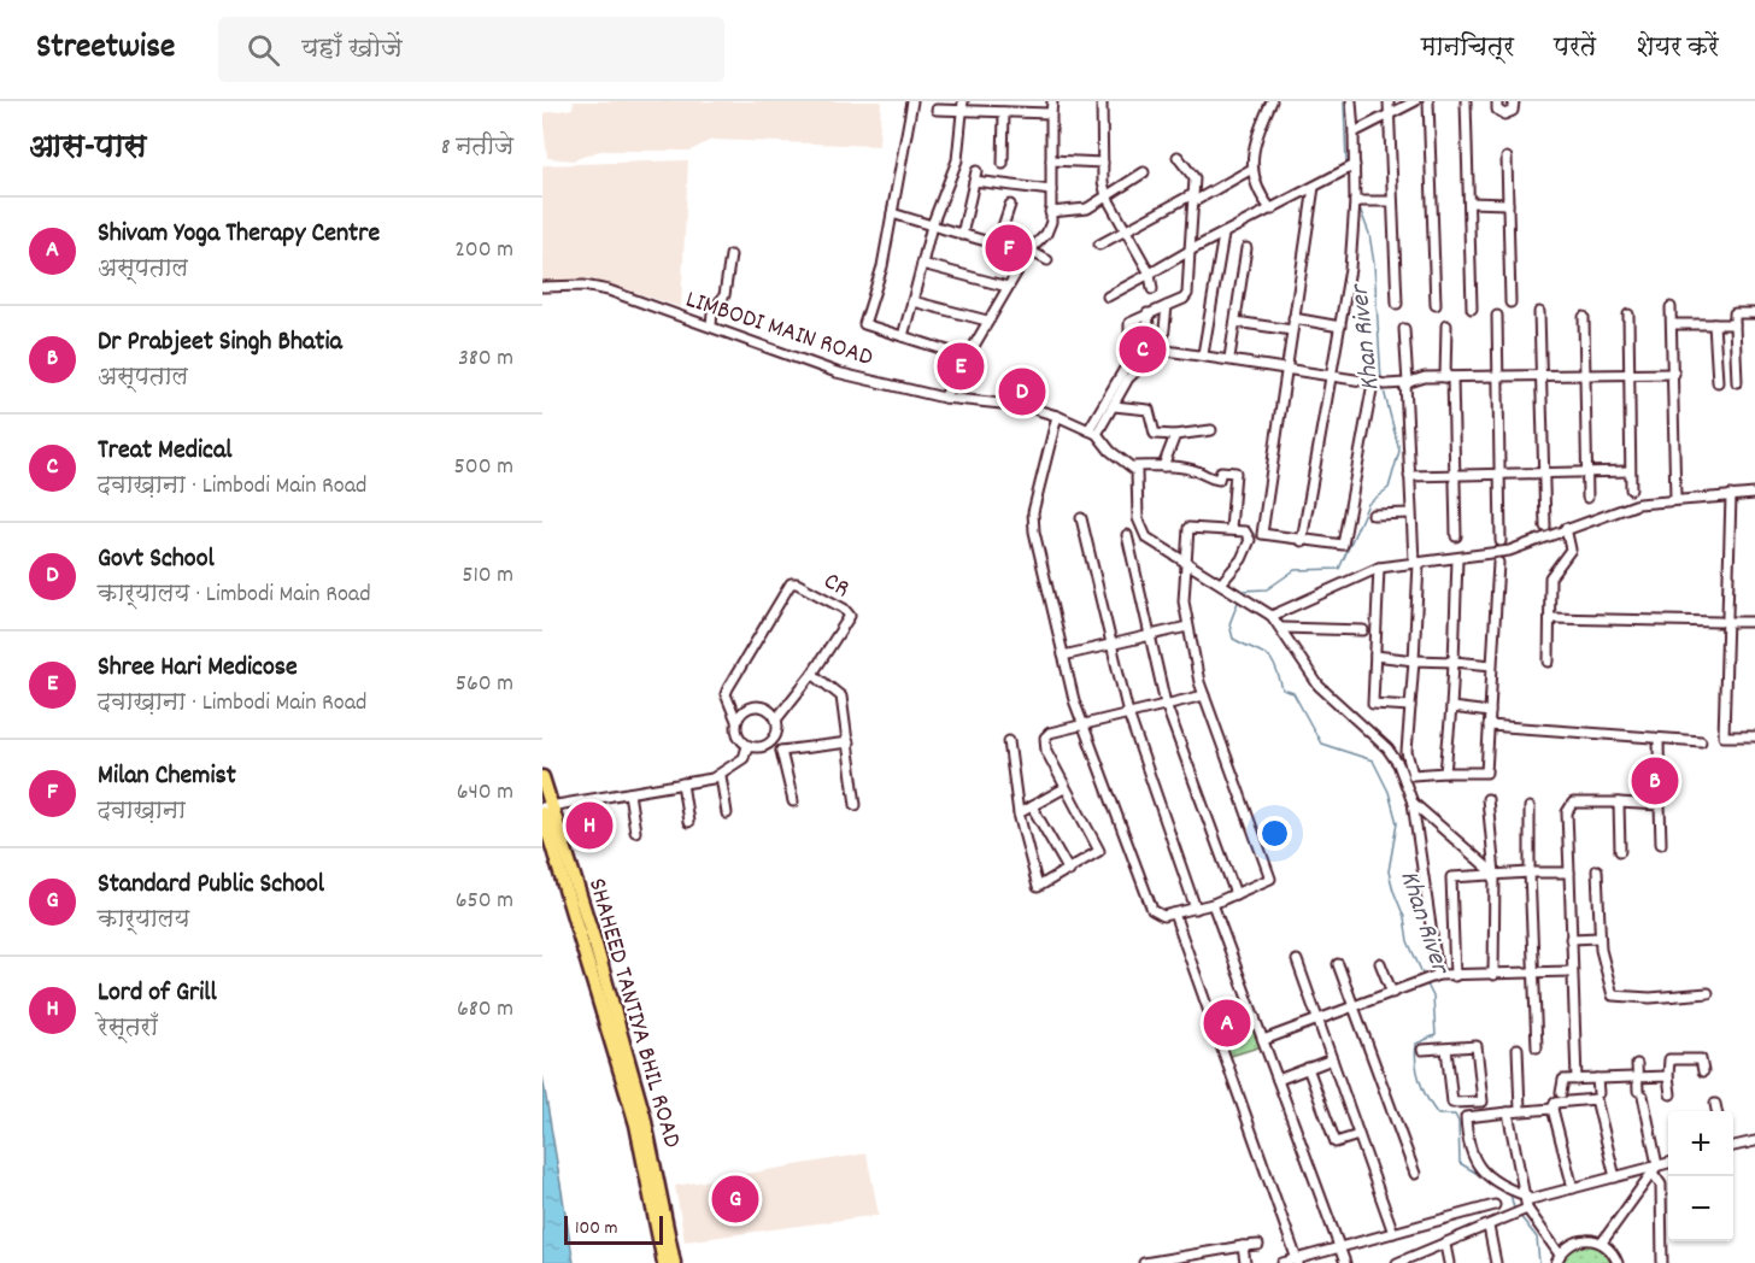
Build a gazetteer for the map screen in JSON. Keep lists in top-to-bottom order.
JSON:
{
  "streets": {
    "main road": ["SHAHEED TANTIYA BHIL ROAD"],
    "street": ["LIMBODI MAIN ROAD", "CR"]
  },
  "water": ["Khan River"],
  "scale_bar": "100 m",
  "page": {
    "header": "Streetwise",
    "search": "यहाँ खोजें",
    "nav": ["मानचित्र", "परतें", "शेयर करें"],
    "heading": ["आस-पास", "8 नतीजे"],
    "list": [
      {
        "mark": "A",
        "name": "Shivam Yoga Therapy Centre",
        "note": "अस्पताल",
        "value": "200 m"
      },
      {
        "mark": "B",
        "name": "Dr Prabjeet Singh Bhatia",
        "note": "अस्पताल",
        "value": "380 m"
      },
      {
        "mark": "C",
        "name": "Treat Medical",
        "note": "दवाख़ाना · Limbodi Main Road",
        "value": "500 m"
      },
      {
        "mark": "D",
        "name": "Govt School",
        "note": "कार्यालय · Limbodi Main Road",
        "value": "510 m"
      },
      {
        "mark": "E",
        "name": "Shree Hari Medicose",
        "note": "दवाख़ाना · Limbodi Main Road",
        "value": "560 m"
      },
      {
        "mark": "F",
        "name": "Milan Chemist",
        "note": "दवाख़ाना",
        "value": "640 m"
      },
      {
        "mark": "G",
        "name": "Standard Public School",
        "note": "कार्यालय",
        "value": "650 m"
      },
      {
        "mark": "H",
        "name": "Lord of Grill",
        "note": "रेस्तराँ",
        "value": "680 m"
      }
    ],
    "pins": [
      "F",
      "C",
      "E",
      "D",
      "B",
      "H",
      "A",
      "G"
    ],
    "map_buttons": ["+", "−"],
    "scale": "100 m"
  }
}
